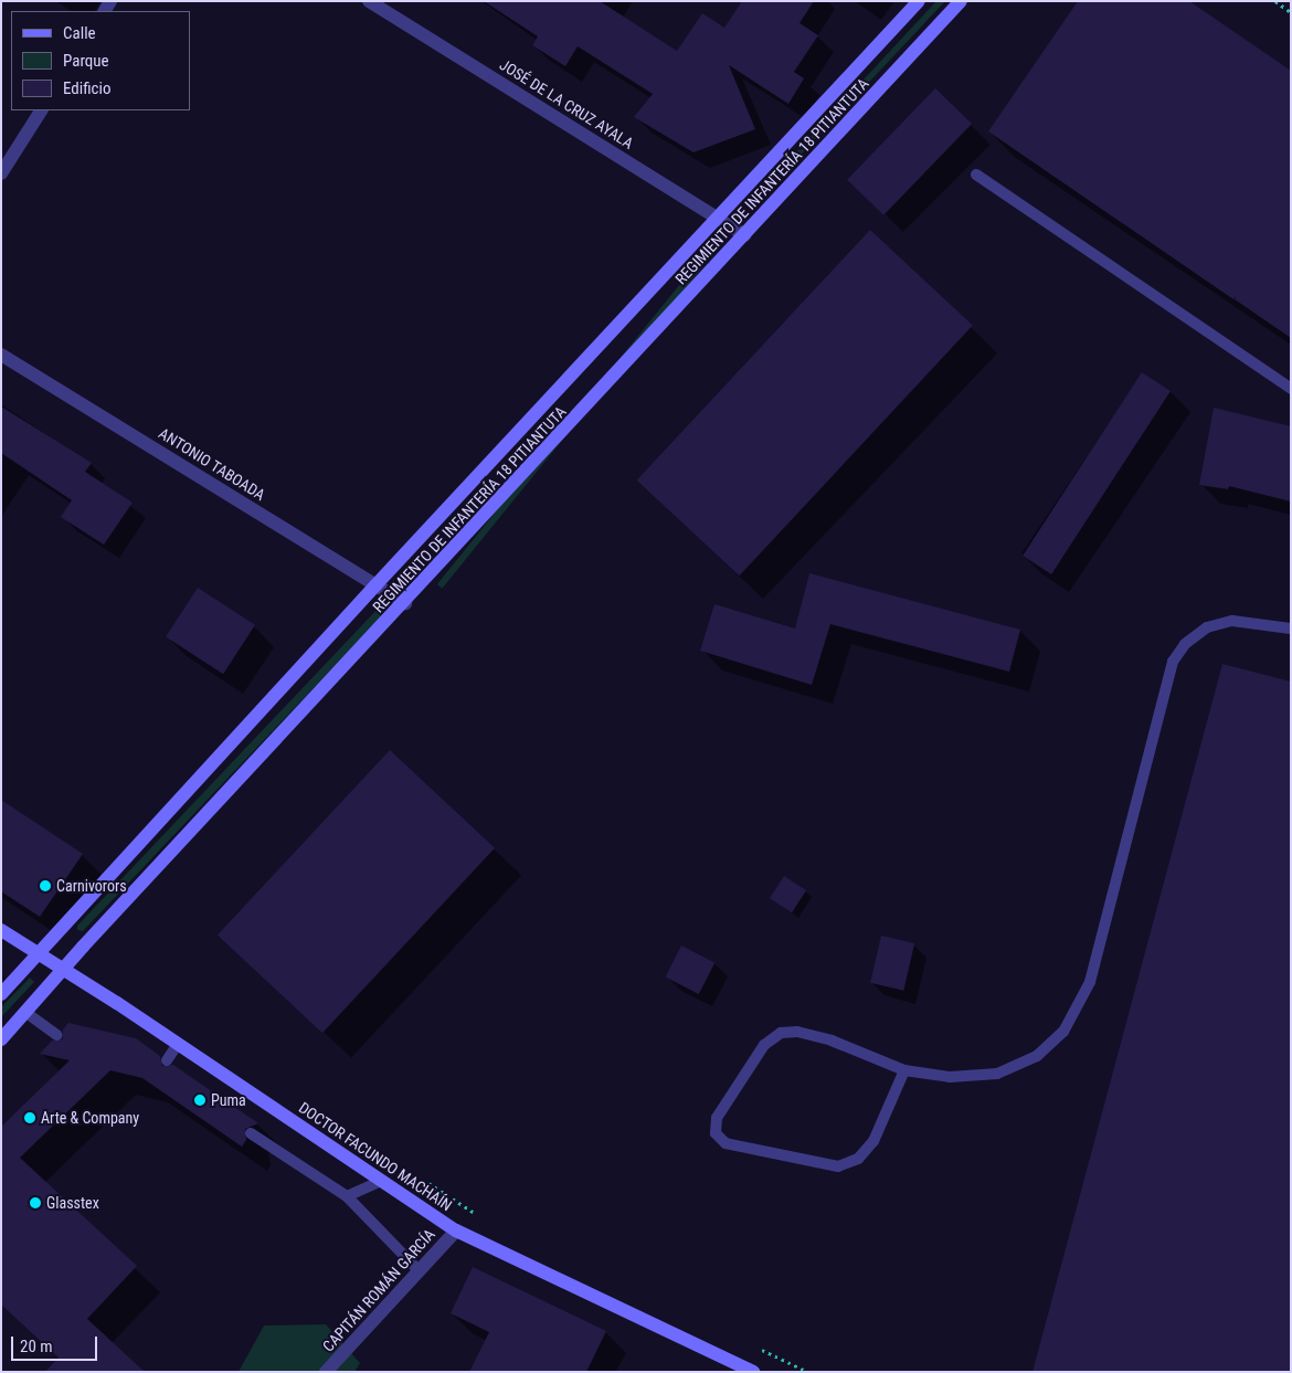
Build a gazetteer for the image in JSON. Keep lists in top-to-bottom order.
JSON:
{
  "streets": {
    "main road": ["REGIMIENTO DE INFANTERÍA 18 PITIANTUTA", "DOCTOR FACUNDO MACHAÍN"],
    "street": ["JOSÉ DE LA CRUZ AYALA", "ANTONIO TABOADA", "CAPITÁN ROMÁN GARCÍA"]
  },
  "crossings": [
    ["JOSÉ DE LA CRUZ AYALA", "REGIMIENTO DE INFANTERÍA 18 PITIANTUTA"],
    ["REGIMIENTO DE INFANTERÍA 18 PITIANTUTA", "ANTONIO TABOADA"],
    ["REGIMIENTO DE INFANTERÍA 18 PITIANTUTA", "DOCTOR FACUNDO MACHAÍN"],
    ["DOCTOR FACUNDO MACHAÍN", "CAPITÁN ROMÁN GARCÍA"]
  ],
  "places": [
    "Carnivorors",
    "Puma",
    "Arte & Company",
    "Glasstex"
  ],
  "legend": ["Calle", "Parque", "Edificio"],
  "scale_bar": "20 m"
}
